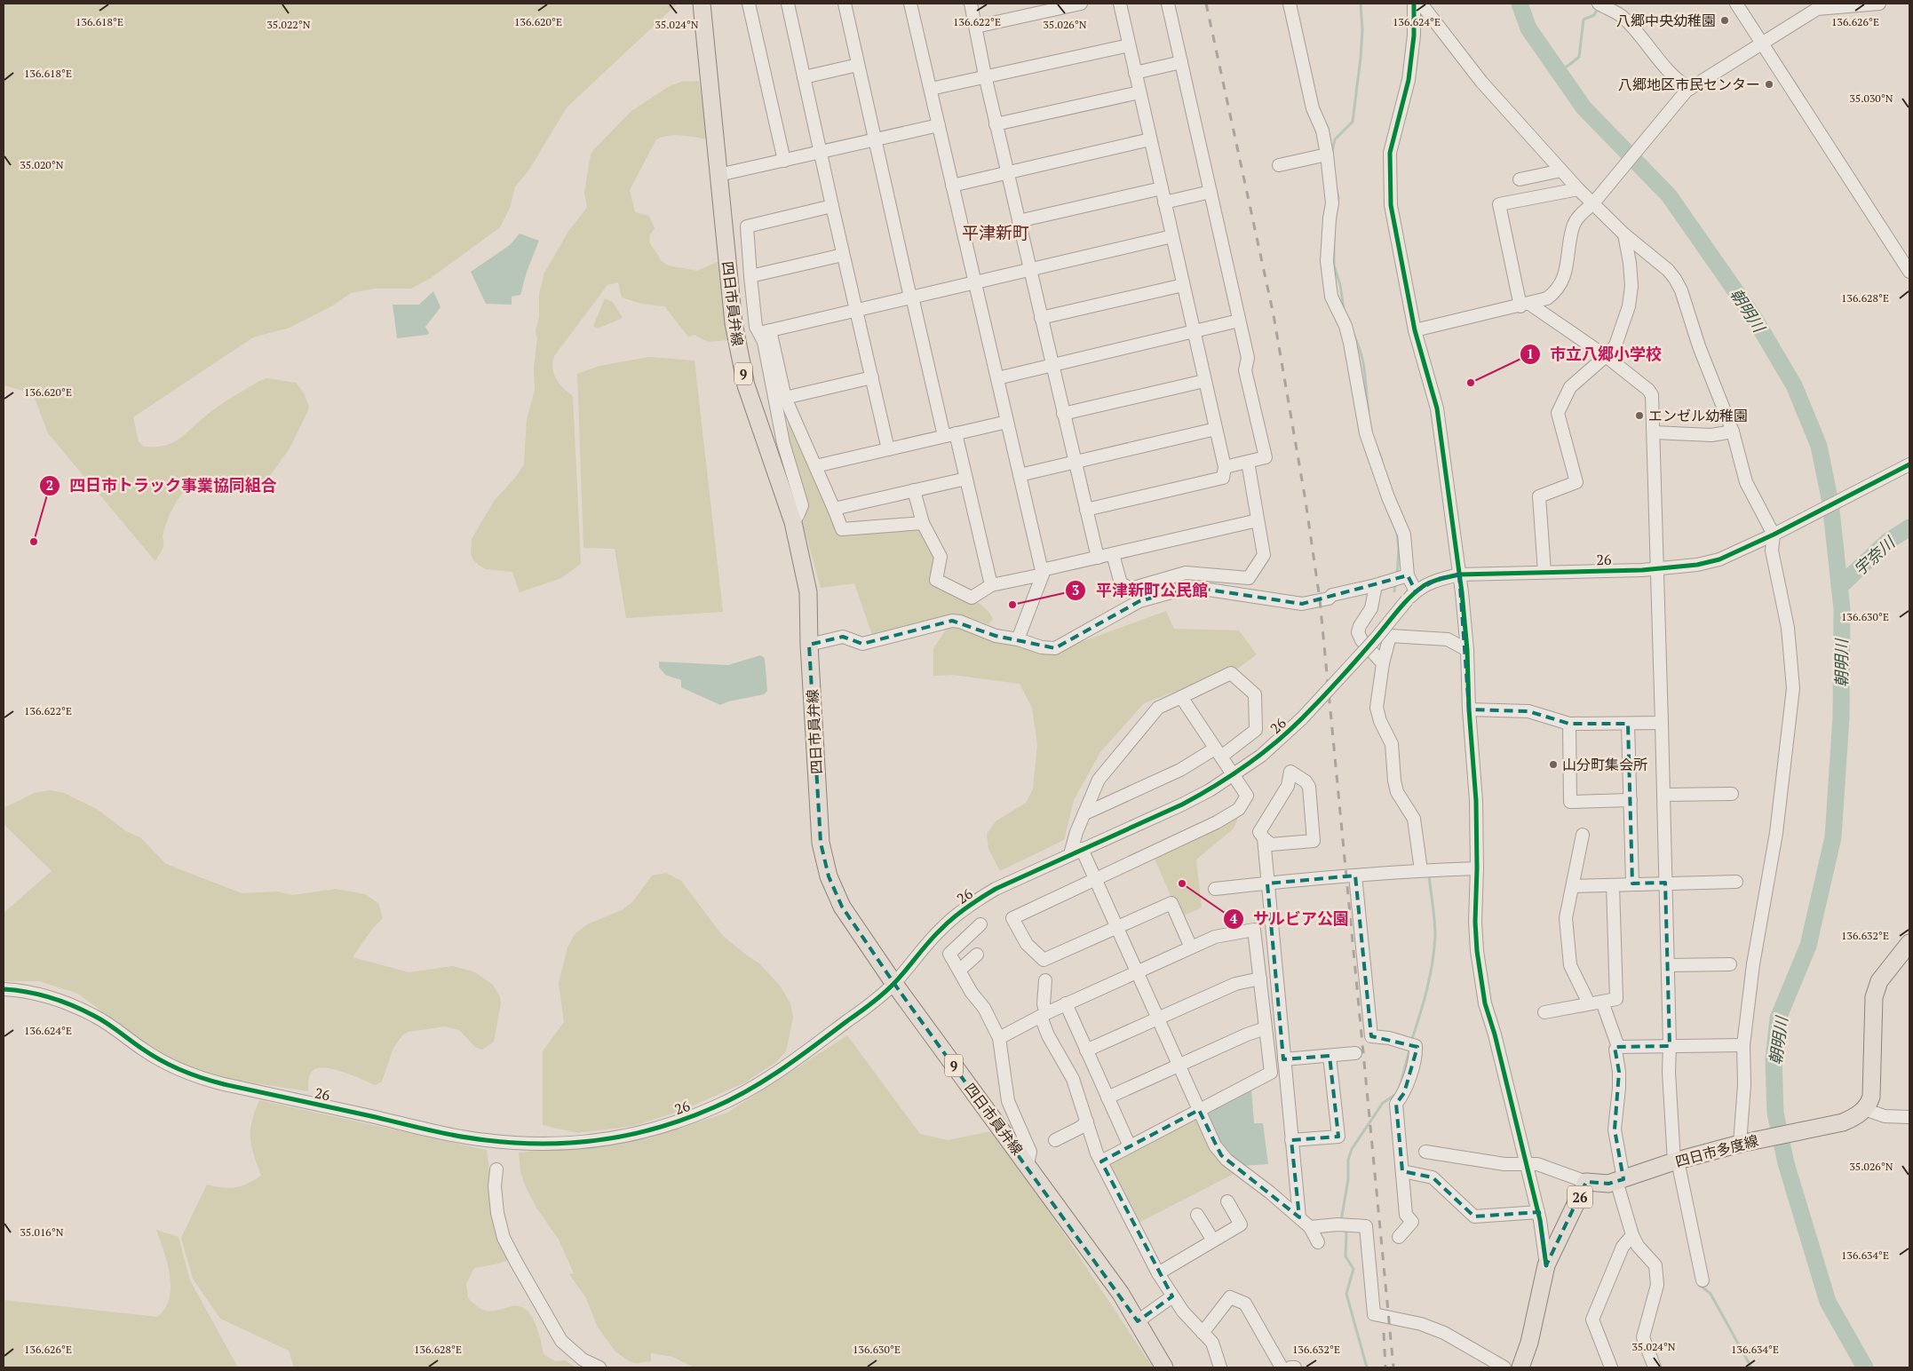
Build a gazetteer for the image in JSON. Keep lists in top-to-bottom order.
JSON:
{
  "streets": {
    "main road": [
      "四日市員弁線",
      "9",
      "26",
      "四日市多度線"
    ]
  },
  "crossings": [
    ["四日市員弁線", "26"],
    ["26", "四日市多度線"]
  ],
  "districts": ["平津新町"],
  "water": ["朝明川", "宇奈川"],
  "places": [
    "八郷中央幼稚園",
    "八郷地区市民センター",
    "市立八郷小学校",
    "エンゼル幼稚園",
    "四日市トラック事業協同組合",
    "平津新町公民館",
    "山分町集会所",
    "サルビア公園"
  ],
  "coordinates": [
    "136.618°E",
    "136.622°E",
    "136.620°E",
    "136.624°E",
    "136.626°E",
    "35.022°N",
    "35.024°N",
    "35.026°N",
    "35.030°N",
    "35.020°N",
    "136.628°E",
    "136.630°E",
    "136.632°E",
    "35.016°N",
    "136.634°E"
  ]
}
